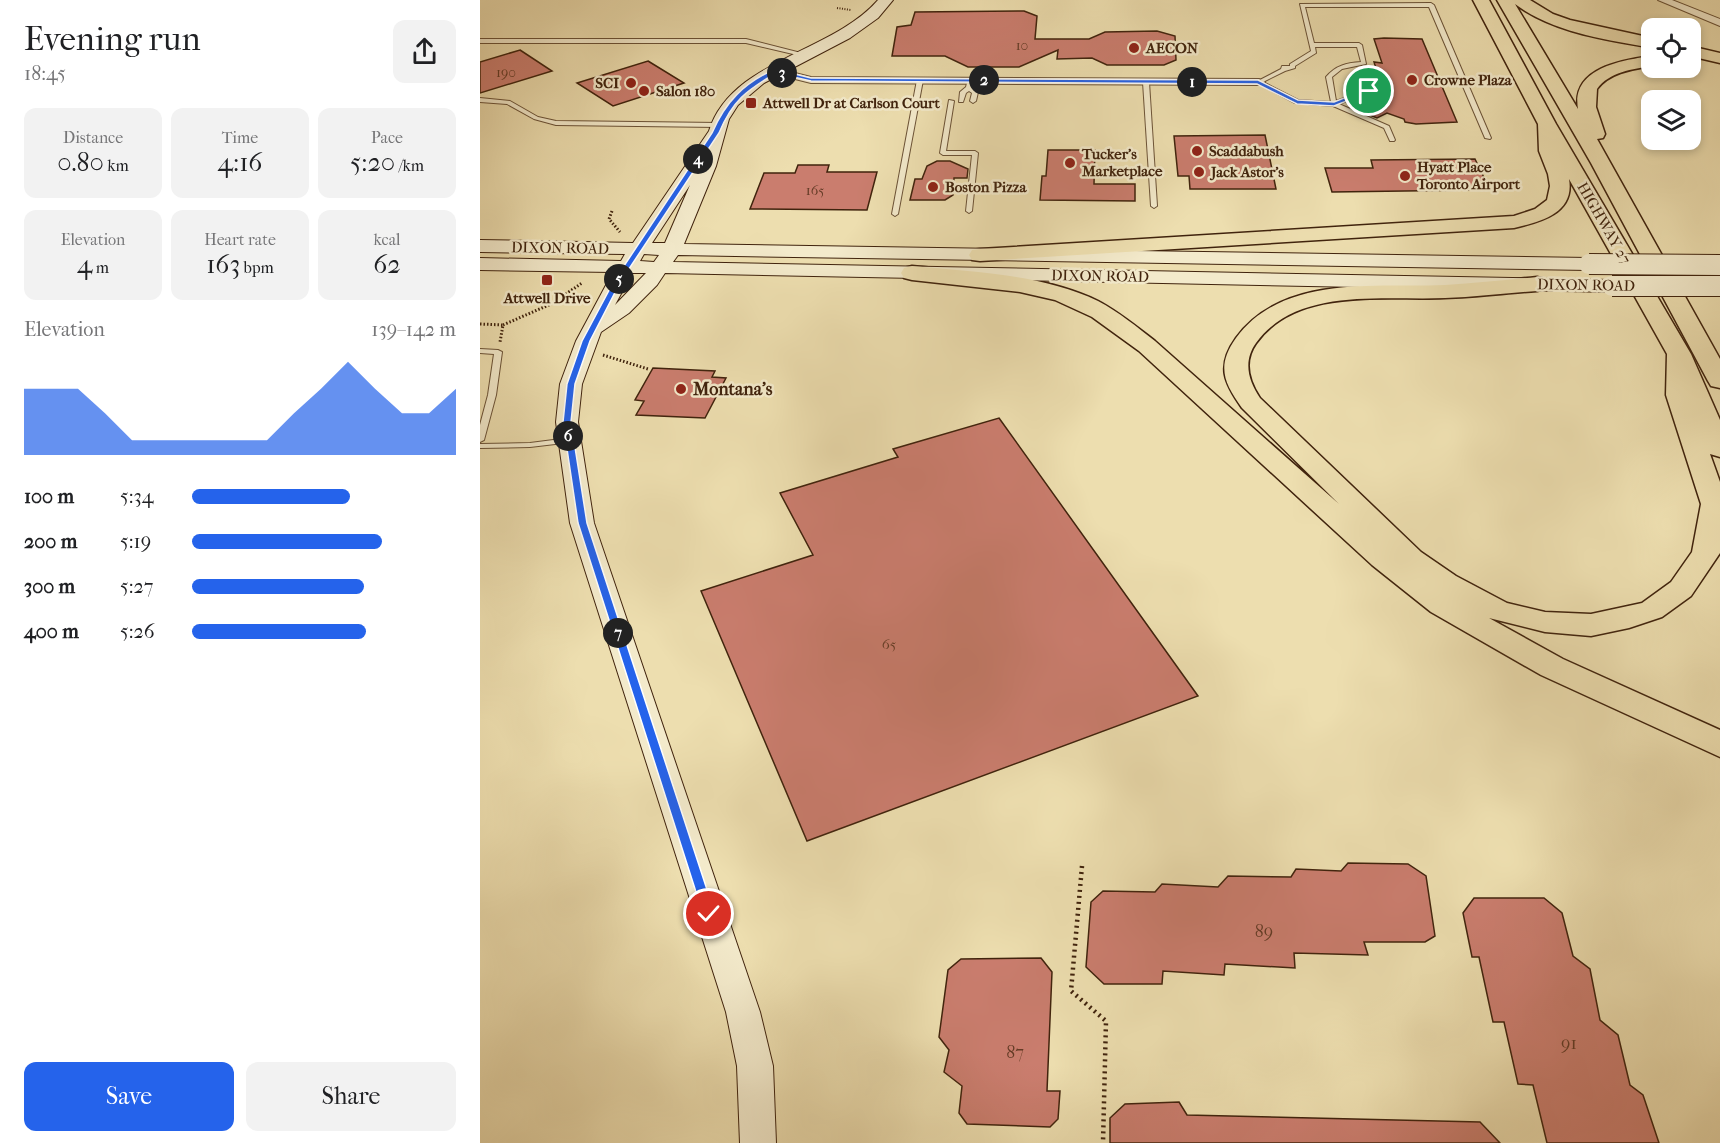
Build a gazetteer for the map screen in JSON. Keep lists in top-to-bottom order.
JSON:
{
  "streets": {
    "main road": ["HIGHWAY 27", "DIXON ROAD"]
  },
  "places": {
    "other": [
      "AECON",
      "Crowne Plaza",
      "SCI",
      "Salon 180",
      "Scaddabush",
      "Tucker's Marketplace",
      "Jack Astor's",
      "Hyatt Place Toronto Airport",
      "Boston Pizza",
      "Montana's"
    ],
    "transit": ["Attwell Dr at Carlson Court", "Attwell Drive"]
  },
  "house_numbers": [
    "10",
    "190",
    "165",
    "65",
    "89",
    "91",
    "87"
  ],
  "page": {
    "heading": ["Evening run", "18:45"],
    "pins": [
      "3",
      "2",
      "1",
      "4",
      "5",
      "6",
      "7"
    ],
    "stats": [
      ["Distance", "0.80 km"],
      ["Time", "4:16"],
      ["Pace", "5:20 /km"],
      ["Elevation", "4 m"],
      ["Heart rate", "163 bpm"],
      ["kcal", "62"]
    ],
    "chart": ["Elevation", "139–142 m"],
    "list": [
      {
        "name": "100 m",
        "note": "5:34"
      },
      {
        "name": "200 m",
        "note": "5:19"
      },
      {
        "name": "300 m",
        "note": "5:27"
      },
      {
        "name": "400 m",
        "note": "5:26"
      }
    ],
    "buttons": ["Save", "Share"]
  }
}
